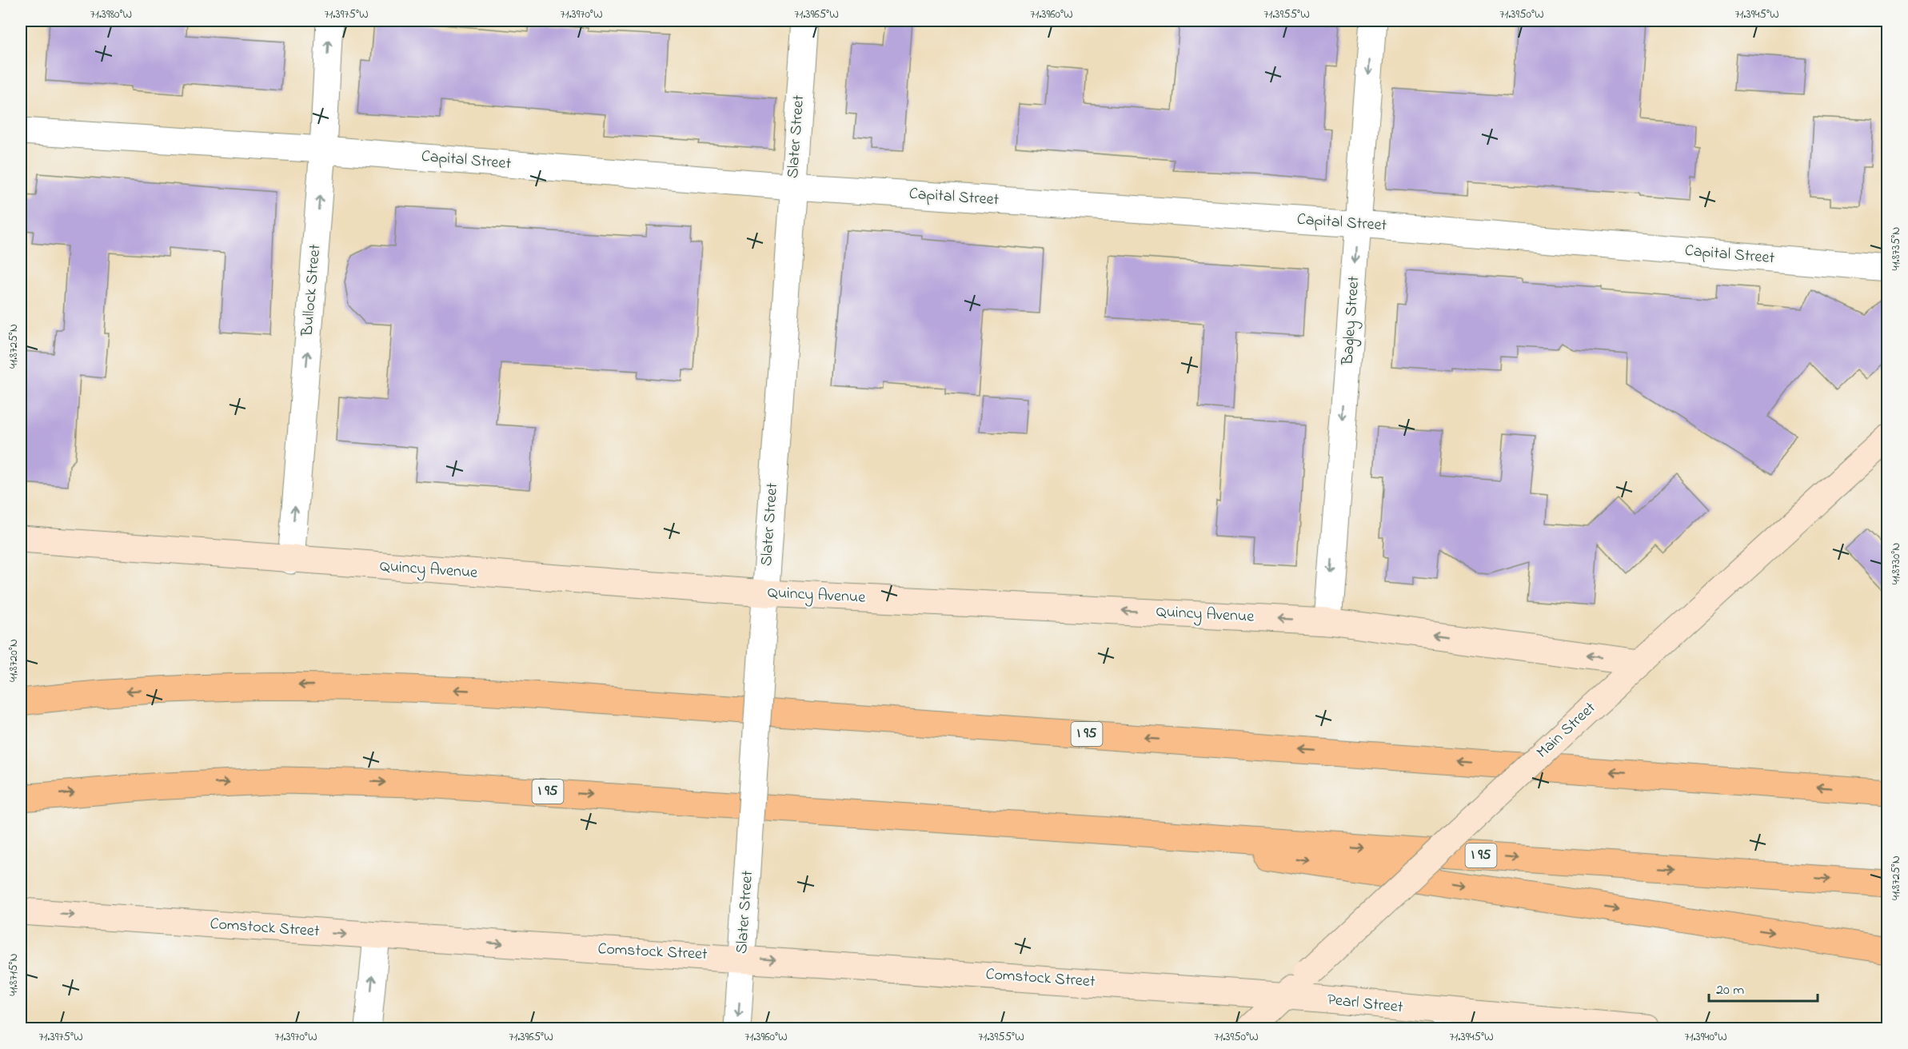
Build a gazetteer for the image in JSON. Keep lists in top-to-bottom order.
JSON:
{
  "streets": {
    "highway": ["I 95"],
    "main road": [
      "Quincy Avenue",
      "Main Street",
      "Comstock Street",
      "Pearl Street"
    ],
    "street": [
      "Slater Street",
      "Capital Street",
      "Bullock Street",
      "Bagley Street"
    ]
  },
  "crossings": [
    ["Slater Street", "Capital Street"],
    ["Slater Street", "Quincy Avenue"],
    ["Slater Street", "Comstock Street"],
    ["Capital Street", "Bullock Street"],
    ["Capital Street", "Bagley Street"],
    ["Bullock Street", "Quincy Avenue"],
    ["Bagley Street", "Quincy Avenue"],
    ["Quincy Avenue", "Main Street"],
    ["Main Street", "Comstock Street"],
    ["Main Street", "Pearl Street"],
    ["Comstock Street", "Pearl Street"]
  ],
  "one_way": [
    "Bullock Street",
    "Bagley Street",
    "Quincy Avenue",
    "Comstock Street"
  ],
  "scale_bar": "20 m",
  "coordinates": [
    "71.3980°W",
    "71.3975°W",
    "71.3970°W",
    "71.3965°W",
    "71.3960°W",
    "71.3955°W",
    "71.3950°W",
    "71.3945°W",
    "41.8735°N",
    "41.8725°N",
    "41.8730°N",
    "41.8720°N",
    "41.8715°N",
    "71.3940°W"
  ]
}
